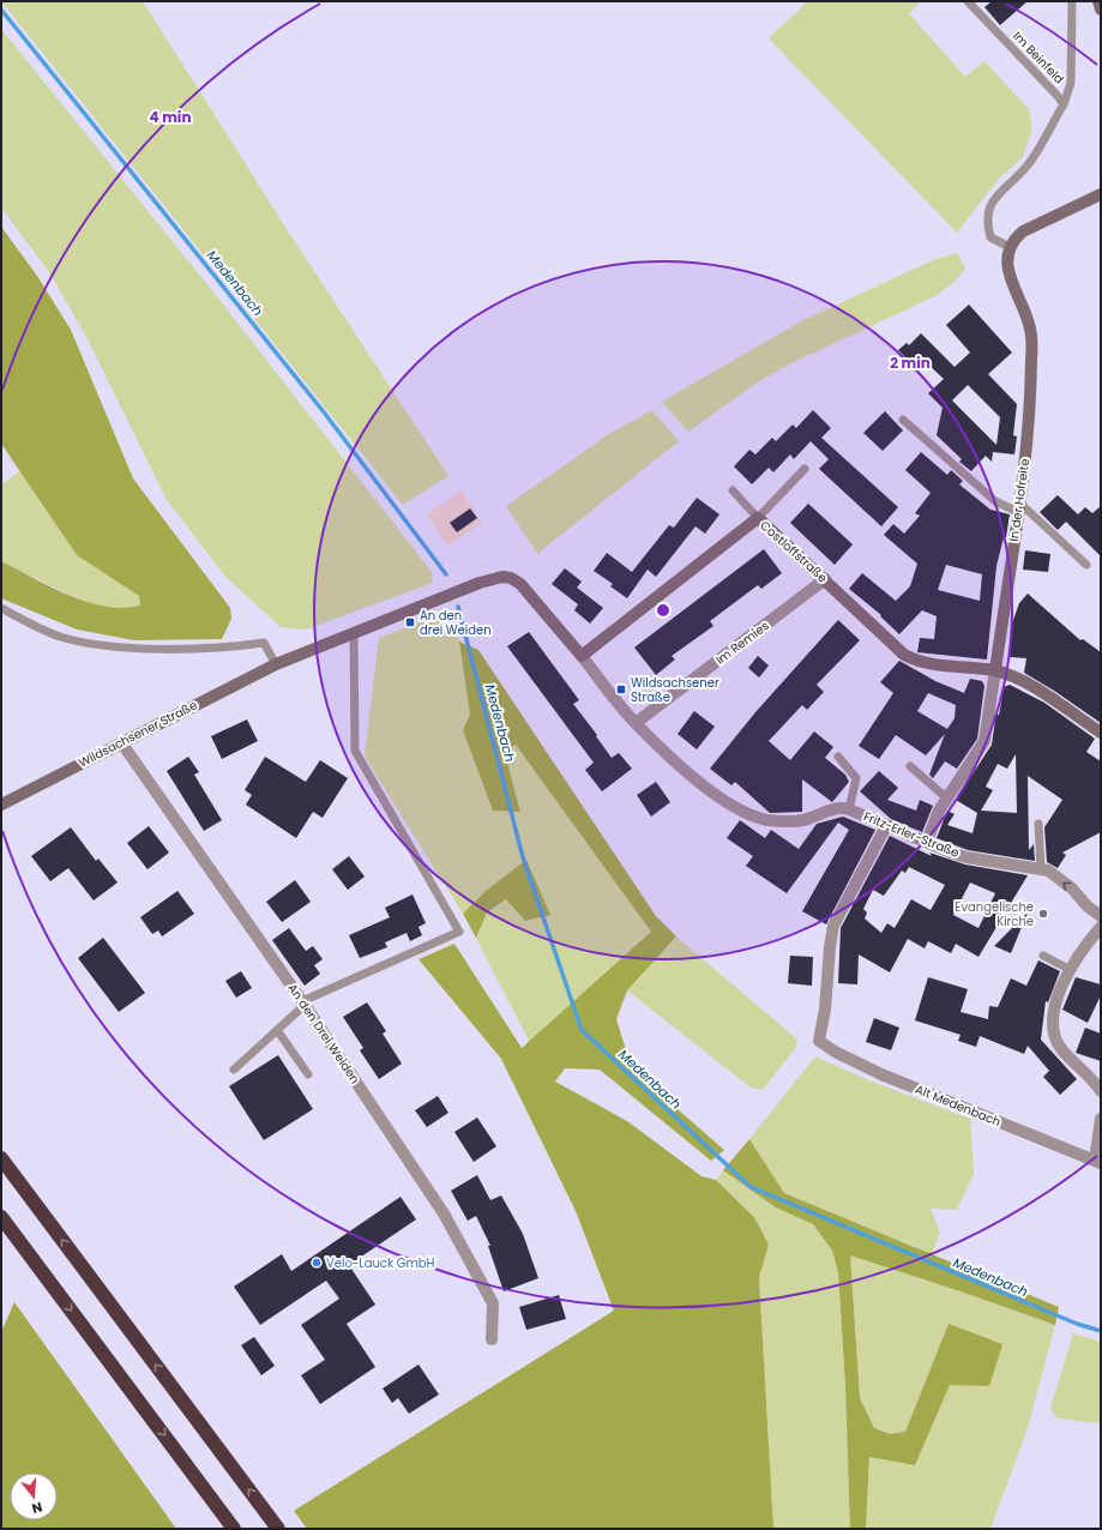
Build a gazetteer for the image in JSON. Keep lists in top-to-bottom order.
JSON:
{
  "streets": {
    "main road": ["In der Hofreite", "Costloffstraße", "Wildsachsener Straße"],
    "street": [
      "Im Remies",
      "Fritz-Erler-Straße",
      "An den Drei Weiden",
      "Alt Medenbach"
    ],
    "lane": ["Im Beinfeld"]
  },
  "crossings": [
    ["In der Hofreite", "Costloffstraße"],
    ["In der Hofreite", "Fritz-Erler-Straße"],
    ["Costloffstraße", "Im Remies"],
    ["Costloffstraße", "Wildsachsener Straße"],
    ["Im Remies", "Wildsachsener Straße"],
    ["Wildsachsener Straße", "Fritz-Erler-Straße"],
    ["Wildsachsener Straße", "An den Drei Weiden"],
    ["Fritz-Erler-Straße", "Alt Medenbach"]
  ],
  "water": ["Medenbach"],
  "places": {
    "transit": ["An den drei Weiden", "Wildsachsener Straße"],
    "other": ["Evangelische Kirche", "Velo-Lauck GmbH"]
  },
  "north": "bottom",
  "rings": ["4 min", "2 min"]
}
